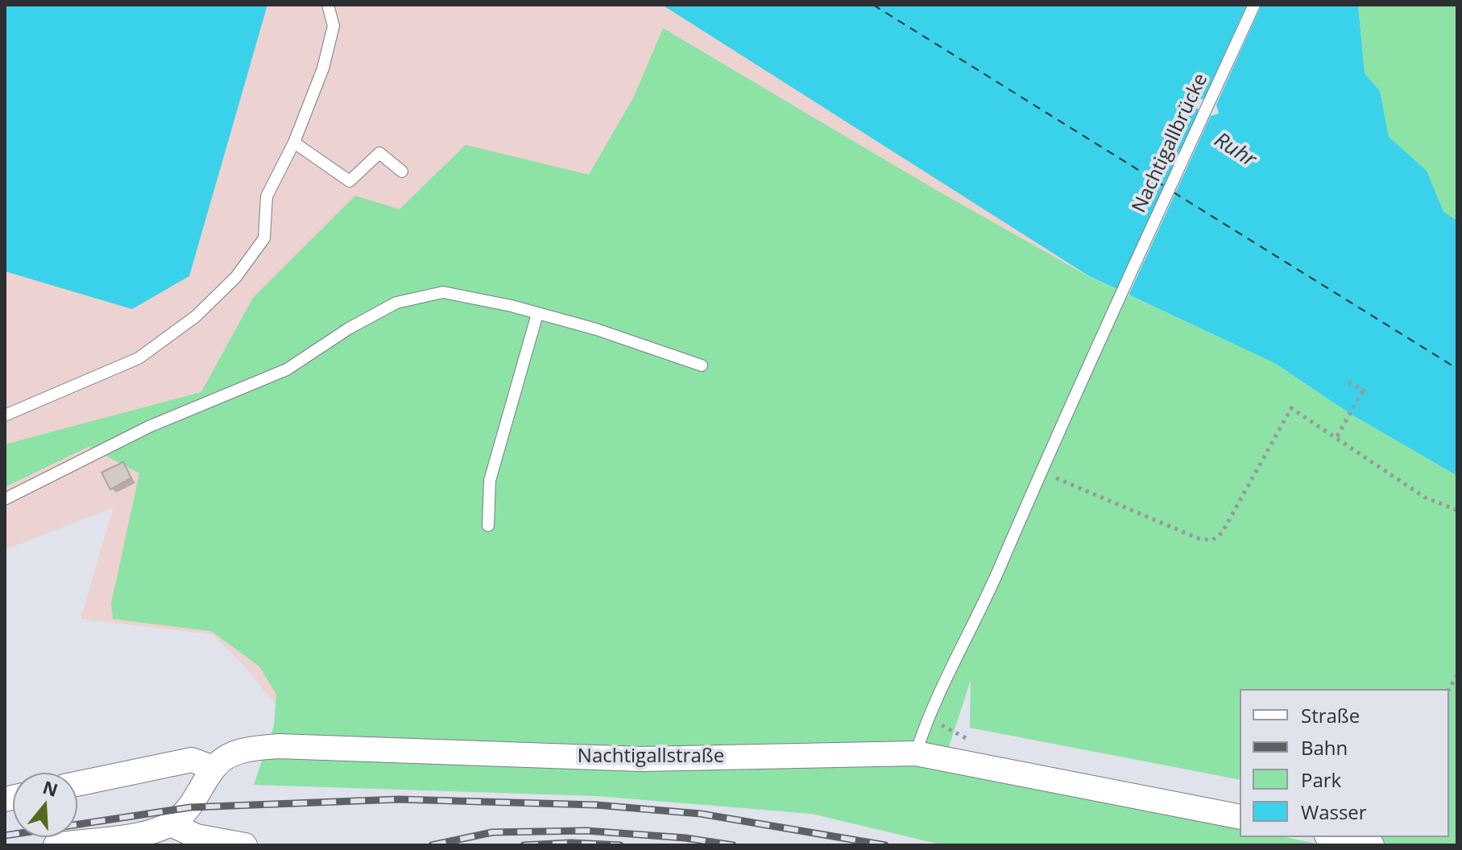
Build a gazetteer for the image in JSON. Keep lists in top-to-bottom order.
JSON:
{
  "streets": {
    "street": ["Nachtigallstraße"],
    "lane": ["Nachtigallbrücke"]
  },
  "crossings": [
    ["Nachtigallbrücke", "Nachtigallstraße"]
  ],
  "water": ["Ruhr"],
  "legend": [
    "Straße",
    "Bahn",
    "Park",
    "Wasser"
  ],
  "north": "top"
}
